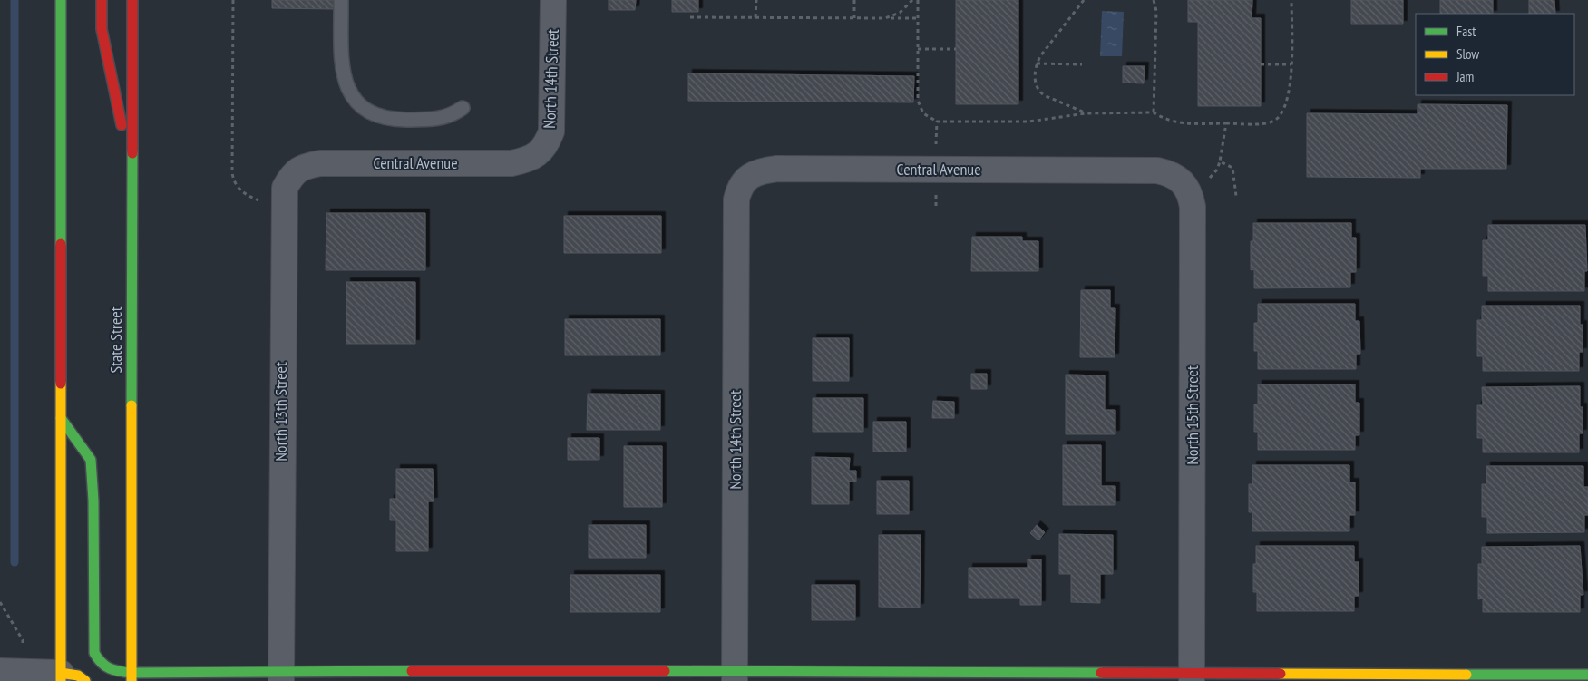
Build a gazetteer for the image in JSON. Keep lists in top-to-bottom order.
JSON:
{
  "streets": {
    "main road": ["State Street"],
    "street": [
      "North 14th Street",
      "Central Avenue",
      "North 13th Street",
      "North 15th Street"
    ]
  },
  "crossings": [
    ["North 14th Street", "Central Avenue"],
    ["Central Avenue", "North 13th Street"],
    ["Central Avenue", "North 15th Street"]
  ],
  "legend": ["Fast", "Slow", "Jam"]
}
